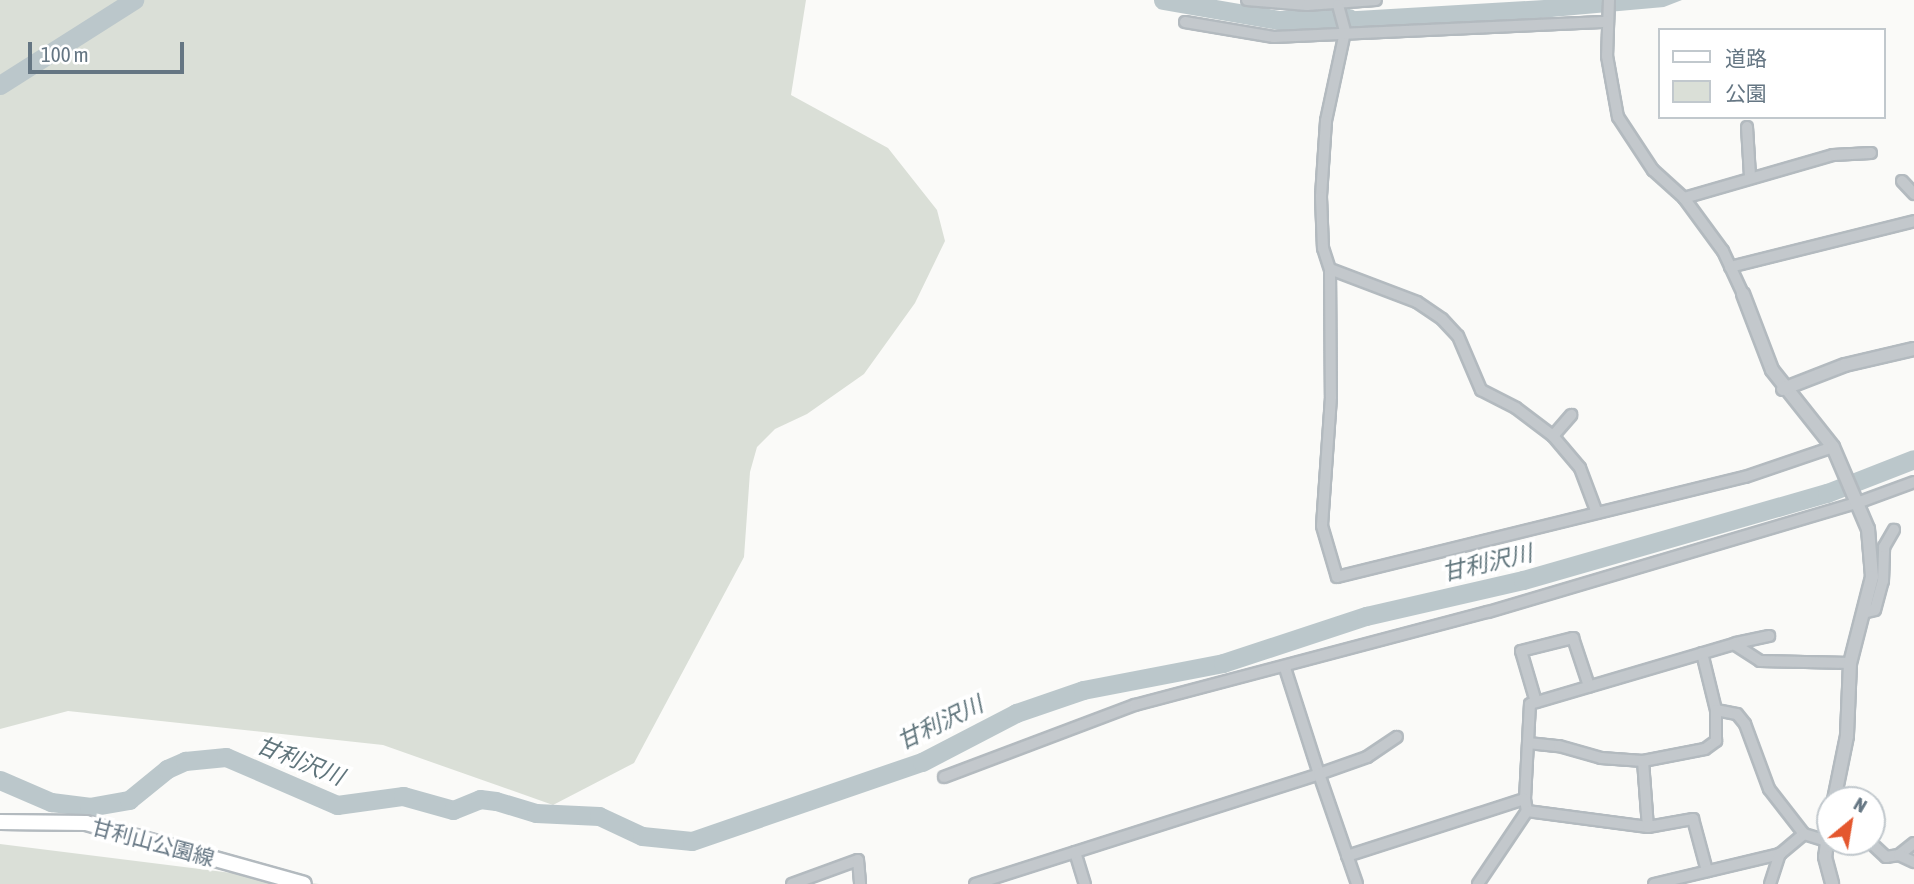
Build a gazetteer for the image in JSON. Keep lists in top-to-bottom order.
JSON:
{
  "streets": {
    "main road": ["甘利山公園線"]
  },
  "water": ["甘利沢川"],
  "legend": ["道路", "公園"],
  "scale_bar": "100 m",
  "north": "top right"
}
